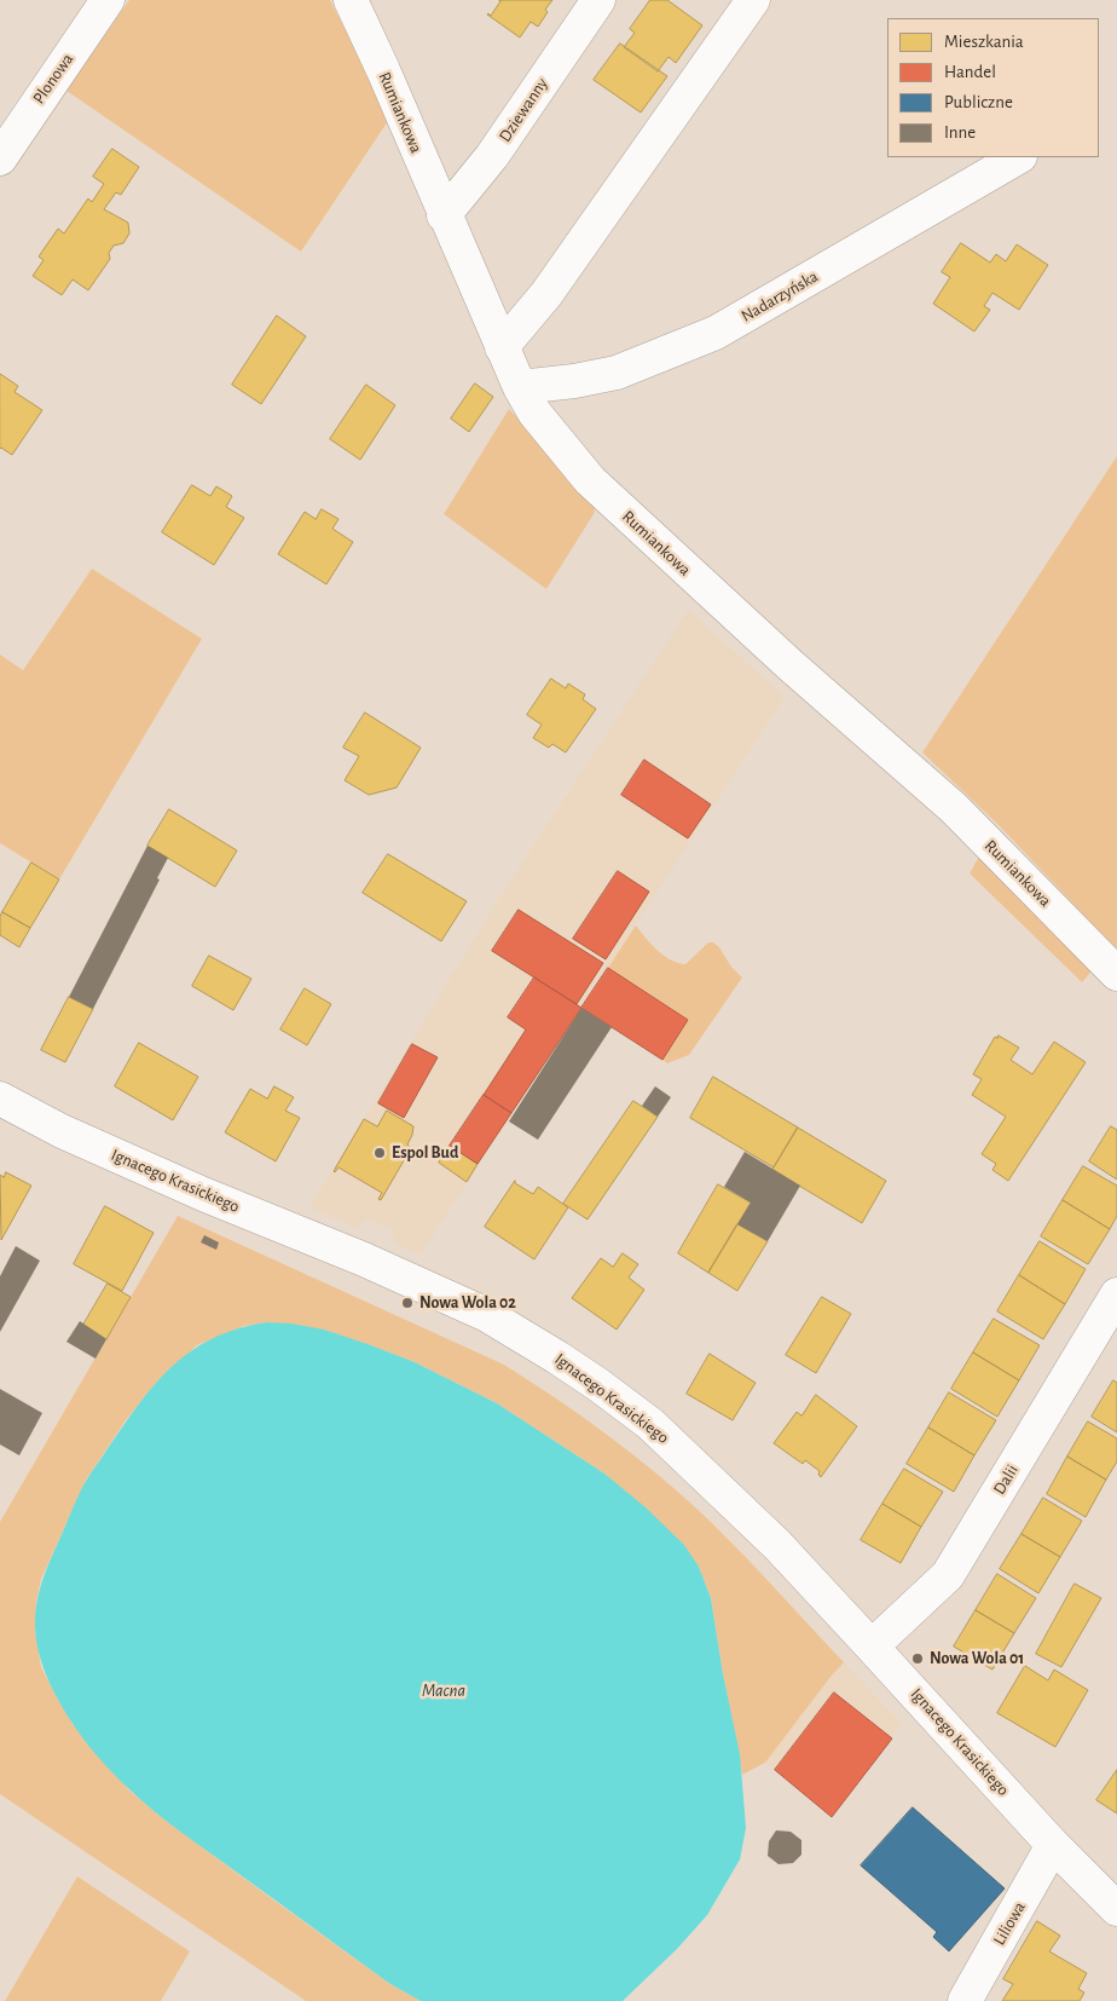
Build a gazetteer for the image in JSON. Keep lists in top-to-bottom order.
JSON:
{
  "streets": {
    "street": [
      "Plonowa",
      "Dziewanny",
      "Rumiankowa",
      "Nadarzyńska",
      "Ignacego Krasickiego",
      "Dalii",
      "Liliowa"
    ]
  },
  "crossings": [
    ["Dziewanny", "Rumiankowa"],
    ["Rumiankowa", "Nadarzyńska"],
    ["Ignacego Krasickiego", "Dalii"],
    ["Ignacego Krasickiego", "Liliowa"]
  ],
  "water": ["Macna"],
  "places": ["Espol Bud", "Nowa Wola 02", "Nowa Wola 01"],
  "legend": [
    "Mieszkania",
    "Handel",
    "Publiczne",
    "Inne"
  ]
}
